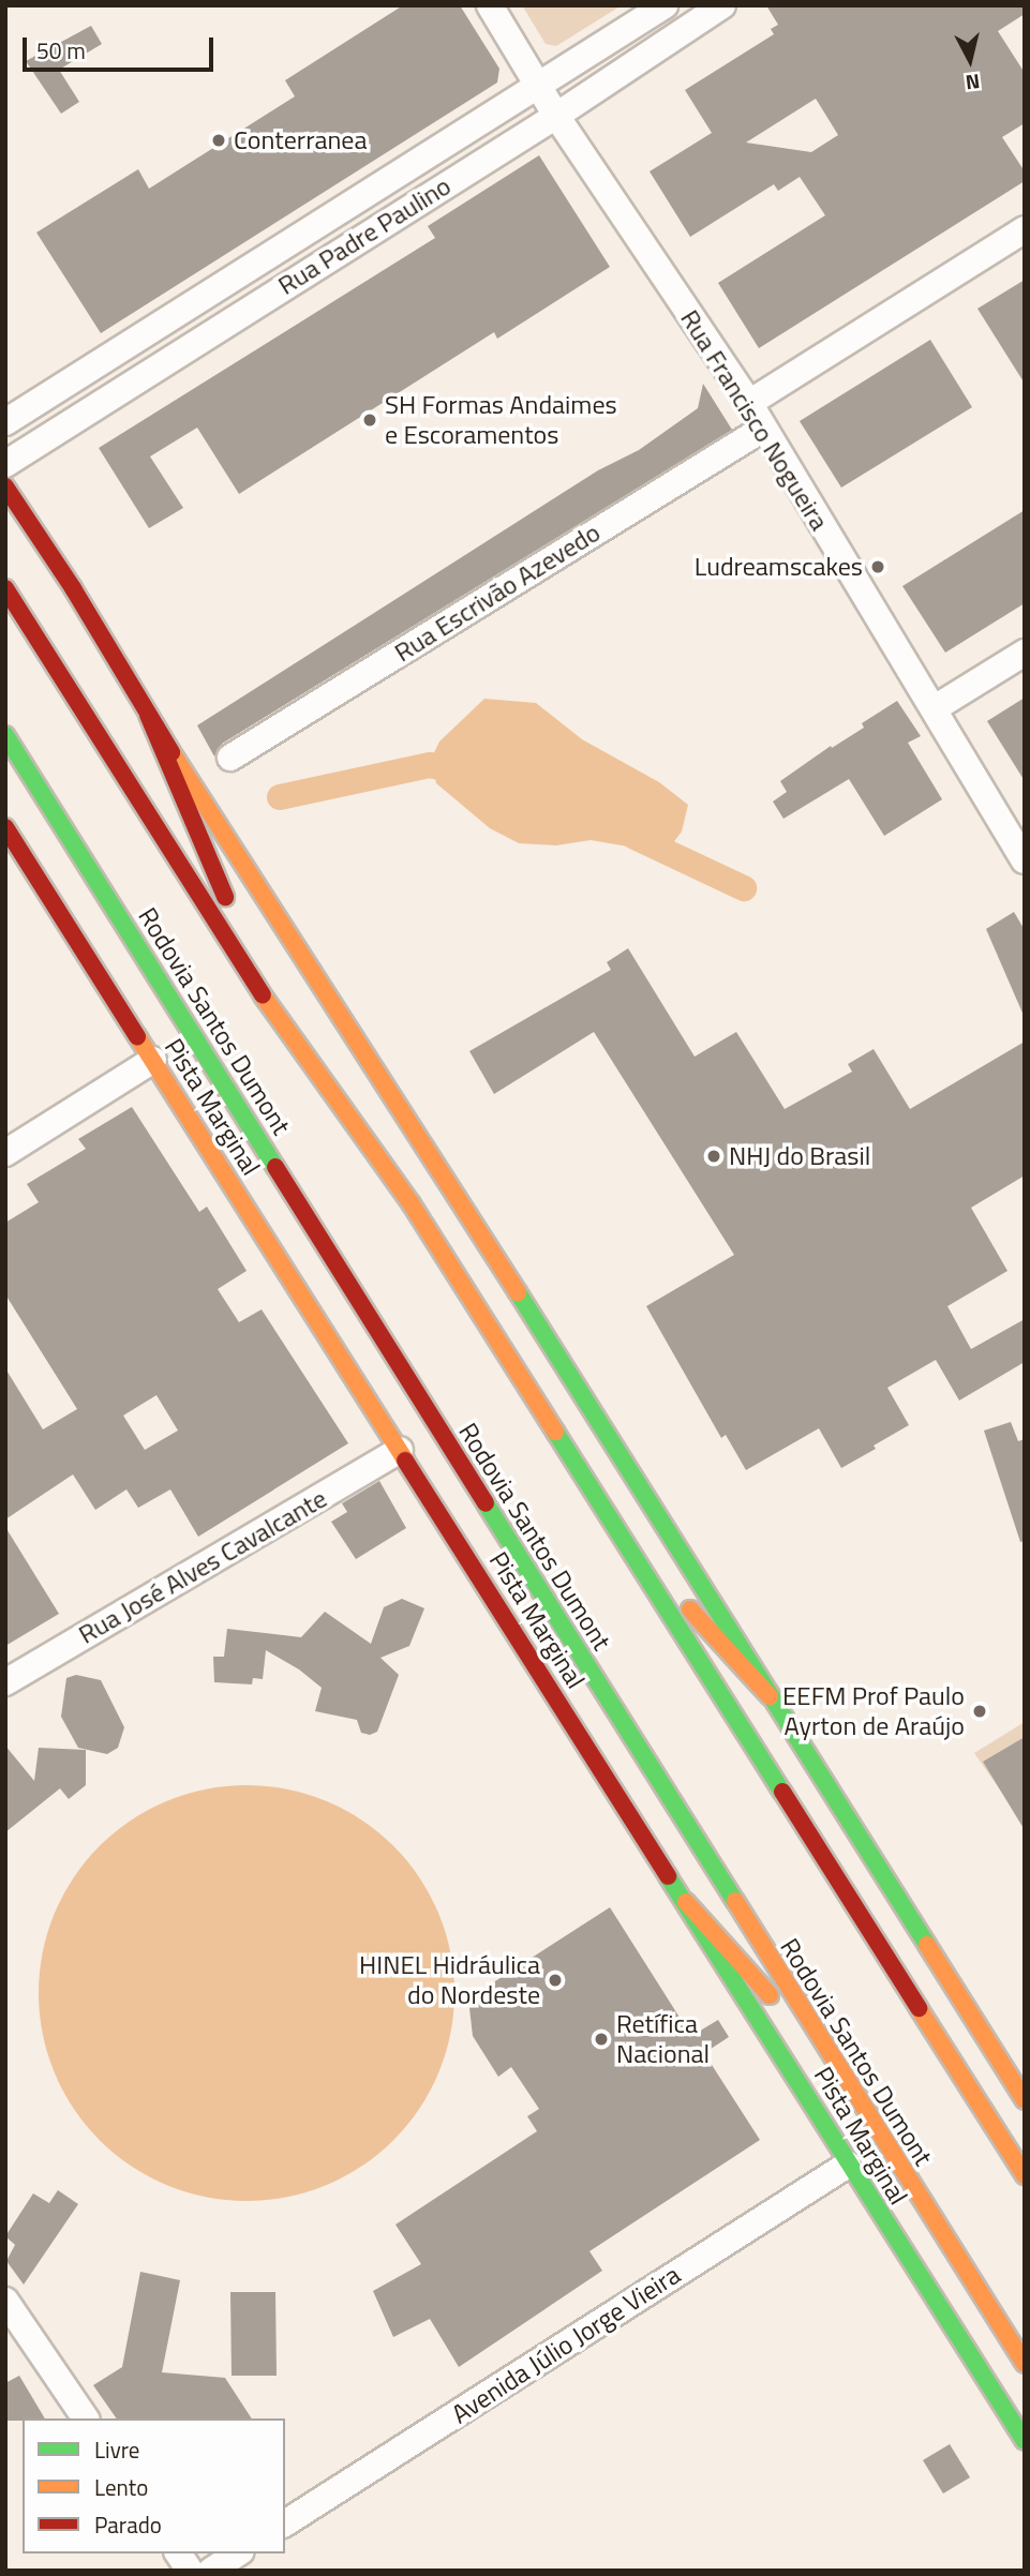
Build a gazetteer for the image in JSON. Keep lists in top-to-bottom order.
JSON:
{
  "streets": {
    "main road": ["Rodovia Santos Dumont", "Pista Marginal"],
    "street": [
      "Rua Padre Paulino",
      "Rua Francisco Nogueira",
      "Rua Escrivão Azevedo",
      "Rua José Alves Cavalcante",
      "Avenida Júlio Jorge Vieira"
    ]
  },
  "crossings": [
    ["Rua Padre Paulino", "Rua Francisco Nogueira"],
    ["Rua Francisco Nogueira", "Rua Escrivão Azevedo"],
    ["Pista Marginal", "Rua José Alves Cavalcante"],
    ["Pista Marginal", "Avenida Júlio Jorge Vieira"]
  ],
  "places": [
    "Conterranea",
    "SH Formas Andaimes e Escoramentos",
    "Ludreamscakes",
    "NHJ do Brasil",
    "EEFM Prof Paulo Ayrton de Araújo",
    "HINEL Hidráulica do Nordeste",
    "Retífica Nacional"
  ],
  "legend": ["Livre", "Lento", "Parado"],
  "scale_bar": "50 m",
  "north": "bottom"
}
